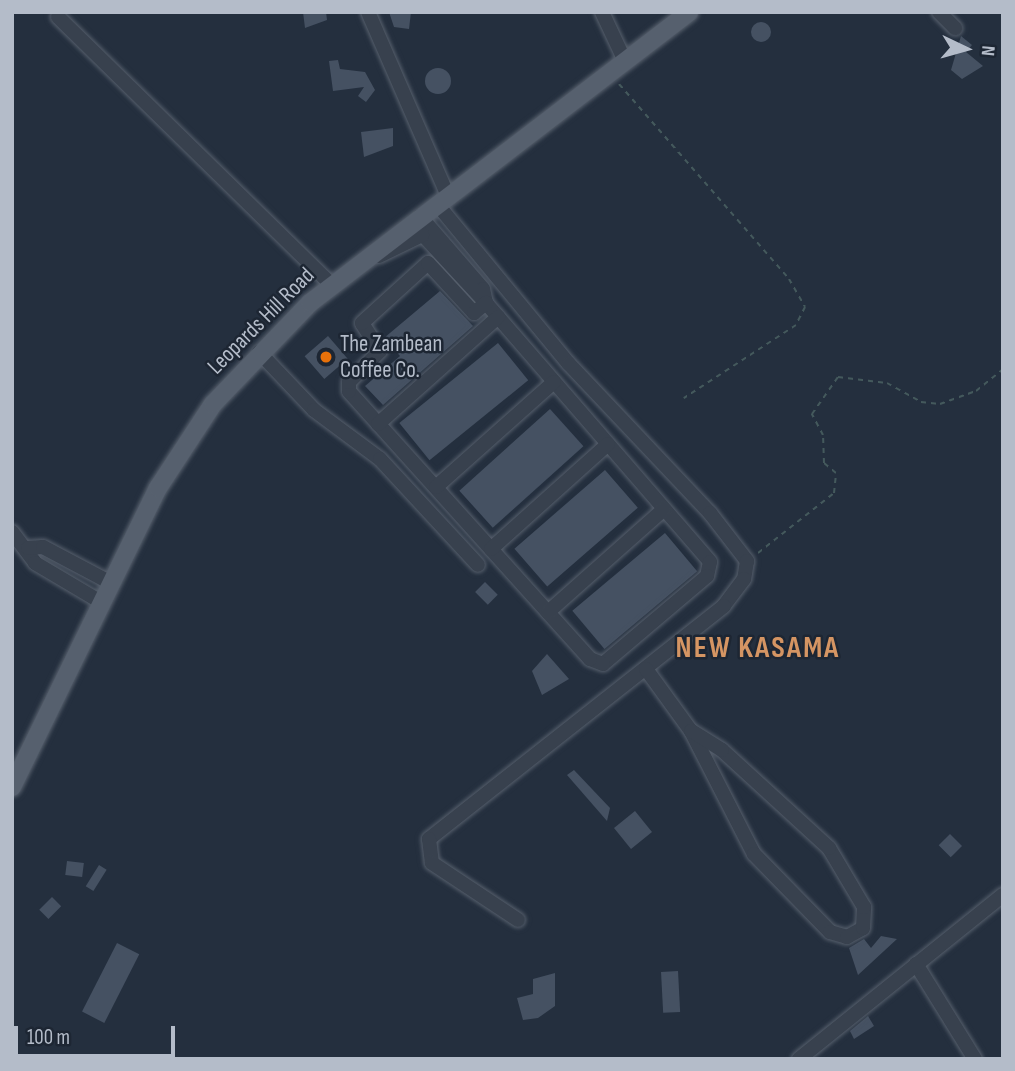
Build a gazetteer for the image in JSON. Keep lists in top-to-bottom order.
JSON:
{
  "streets": {
    "main road": ["Leopards Hill Road"]
  },
  "districts": ["NEW KASAMA"],
  "places": ["The Zambean Coffee Co."],
  "scale_bar": "100 m",
  "north": "right"
}
